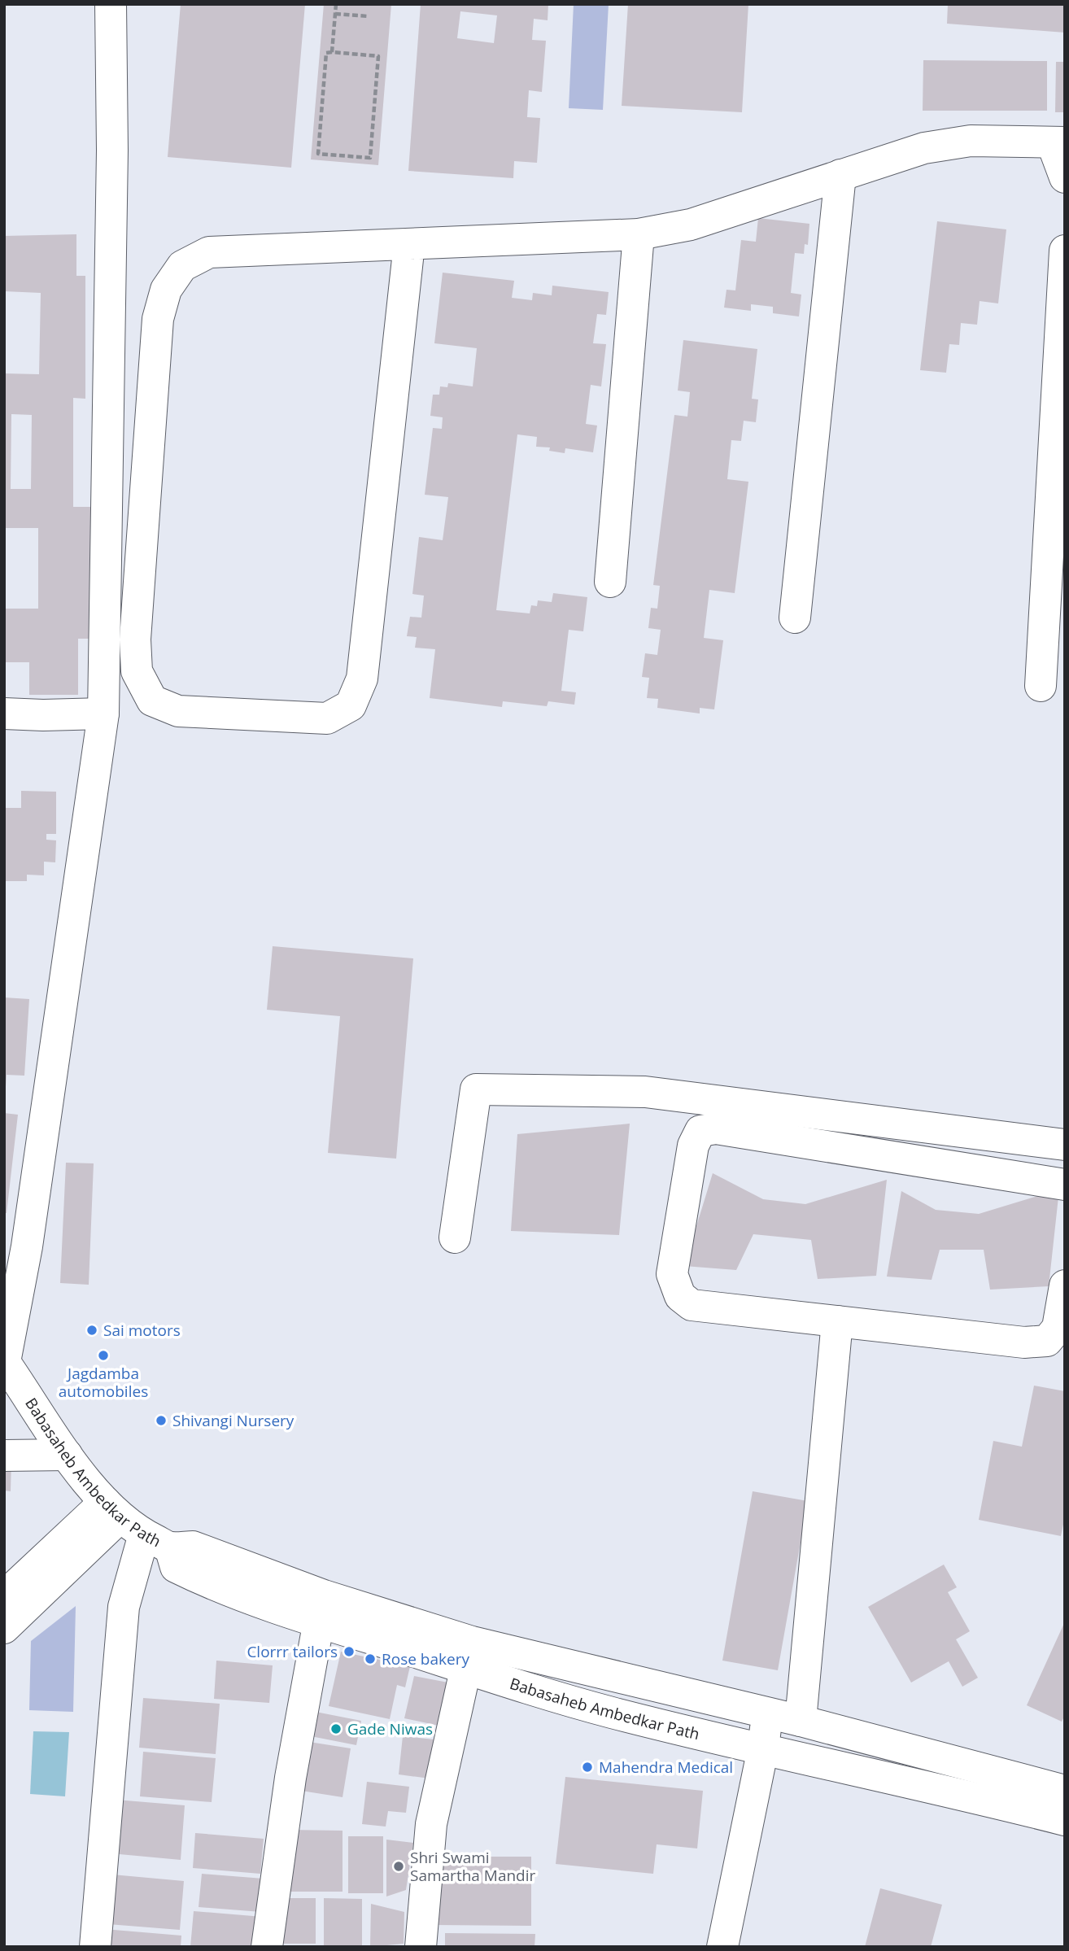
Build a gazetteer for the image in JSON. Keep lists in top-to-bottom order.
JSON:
{
  "streets": {
    "street": ["Babasaheb Ambedkar Path"]
  },
  "places": [
    "Sai motors",
    "Jagdamba automobiles",
    "Shivangi Nursery",
    "Clorrr tailors",
    "Rose bakery",
    "Gade Niwas",
    "Mahendra Medical",
    "Shri Swami Samartha Mandir"
  ]
}
